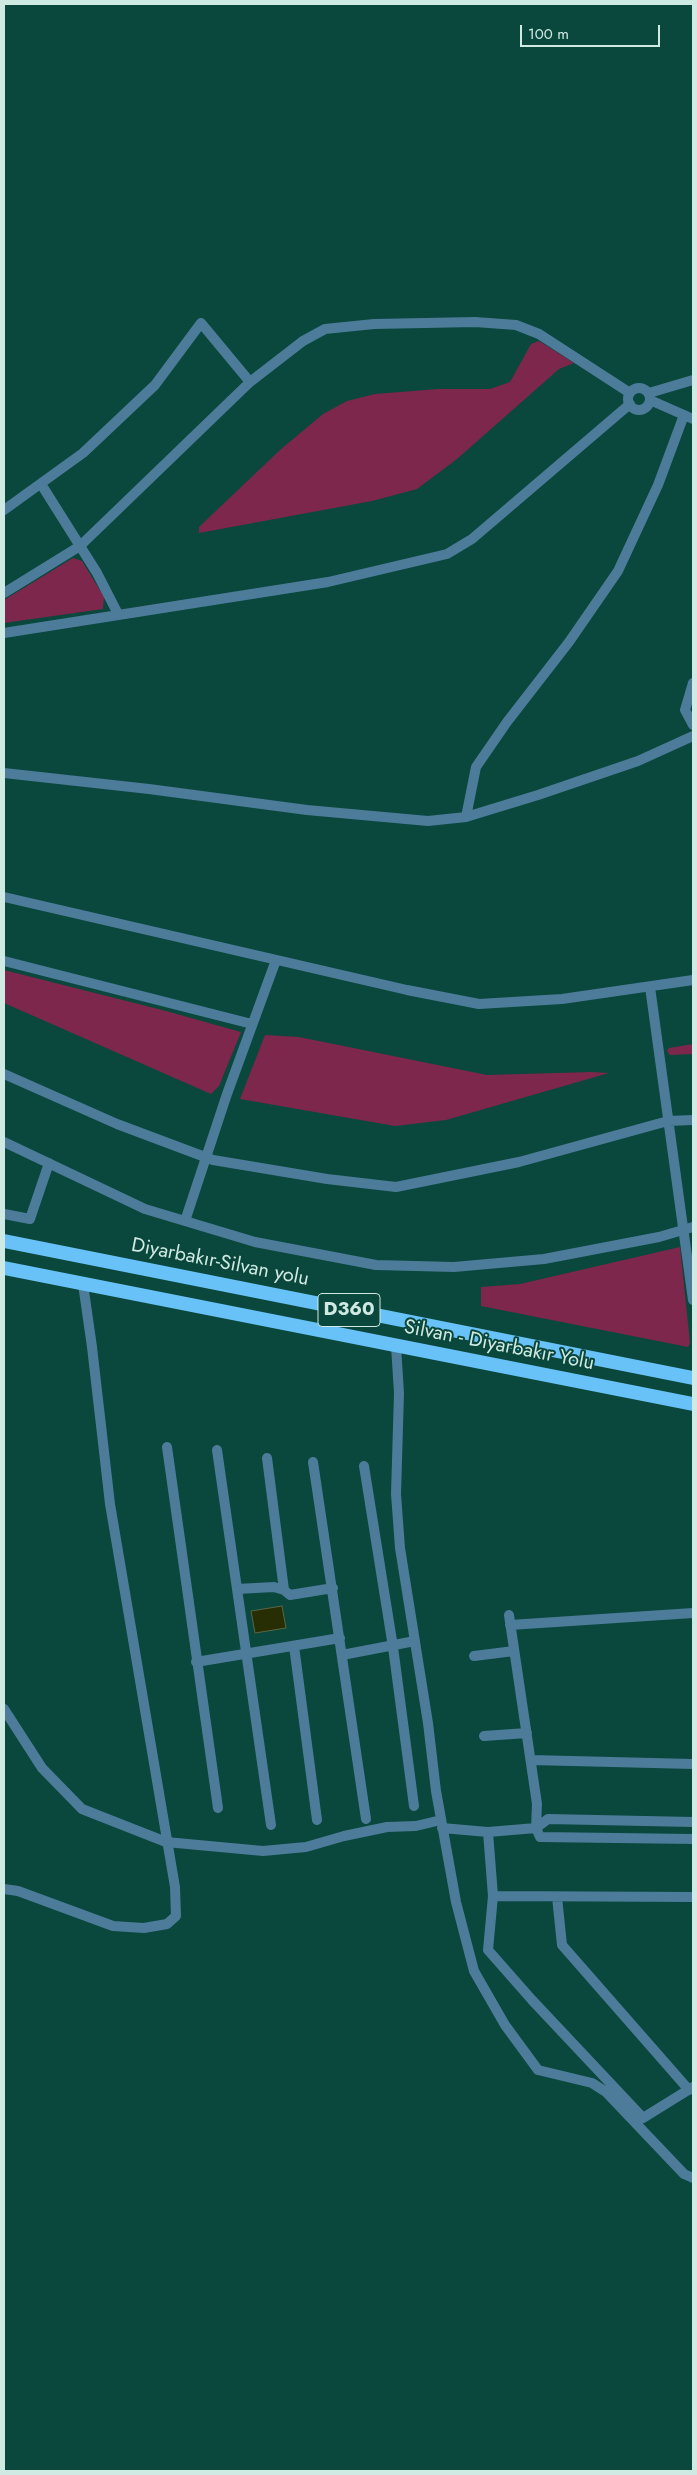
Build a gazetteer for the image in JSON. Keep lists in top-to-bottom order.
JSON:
{
  "streets": {
    "highway": ["Diyarbakır-Silvan yolu", "D360", "Silvan - Diyarbakır Yolu"]
  },
  "scale_bar": "100 m"
}
